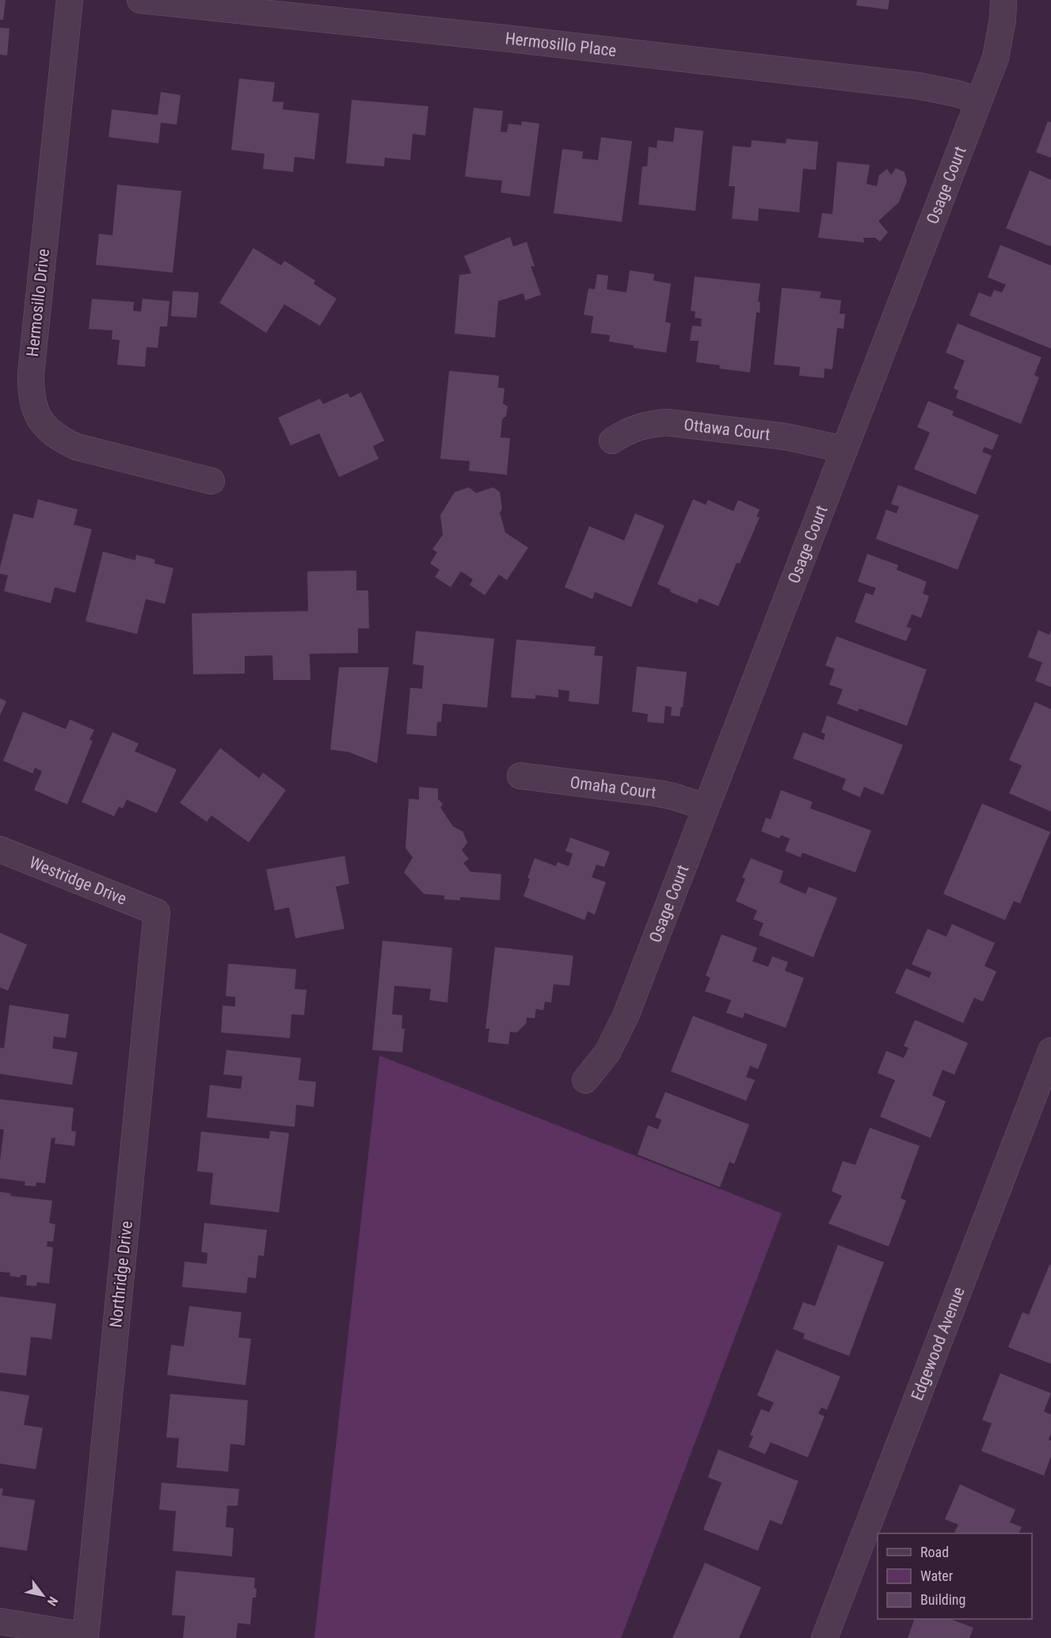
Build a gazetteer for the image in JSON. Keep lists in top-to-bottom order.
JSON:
{
  "streets": {
    "street": [
      "Hermosillo Place",
      "Osage Court",
      "Hermosillo Drive",
      "Ottawa Court",
      "Omaha Court",
      "Westridge Drive",
      "Northridge Drive",
      "Edgewood Avenue"
    ]
  },
  "crossings": [
    ["Hermosillo Place", "Osage Court"],
    ["Osage Court", "Ottawa Court"],
    ["Osage Court", "Omaha Court"],
    ["Westridge Drive", "Northridge Drive"]
  ],
  "legend": ["Road", "Water", "Building"],
  "north": "bottom right"
}
